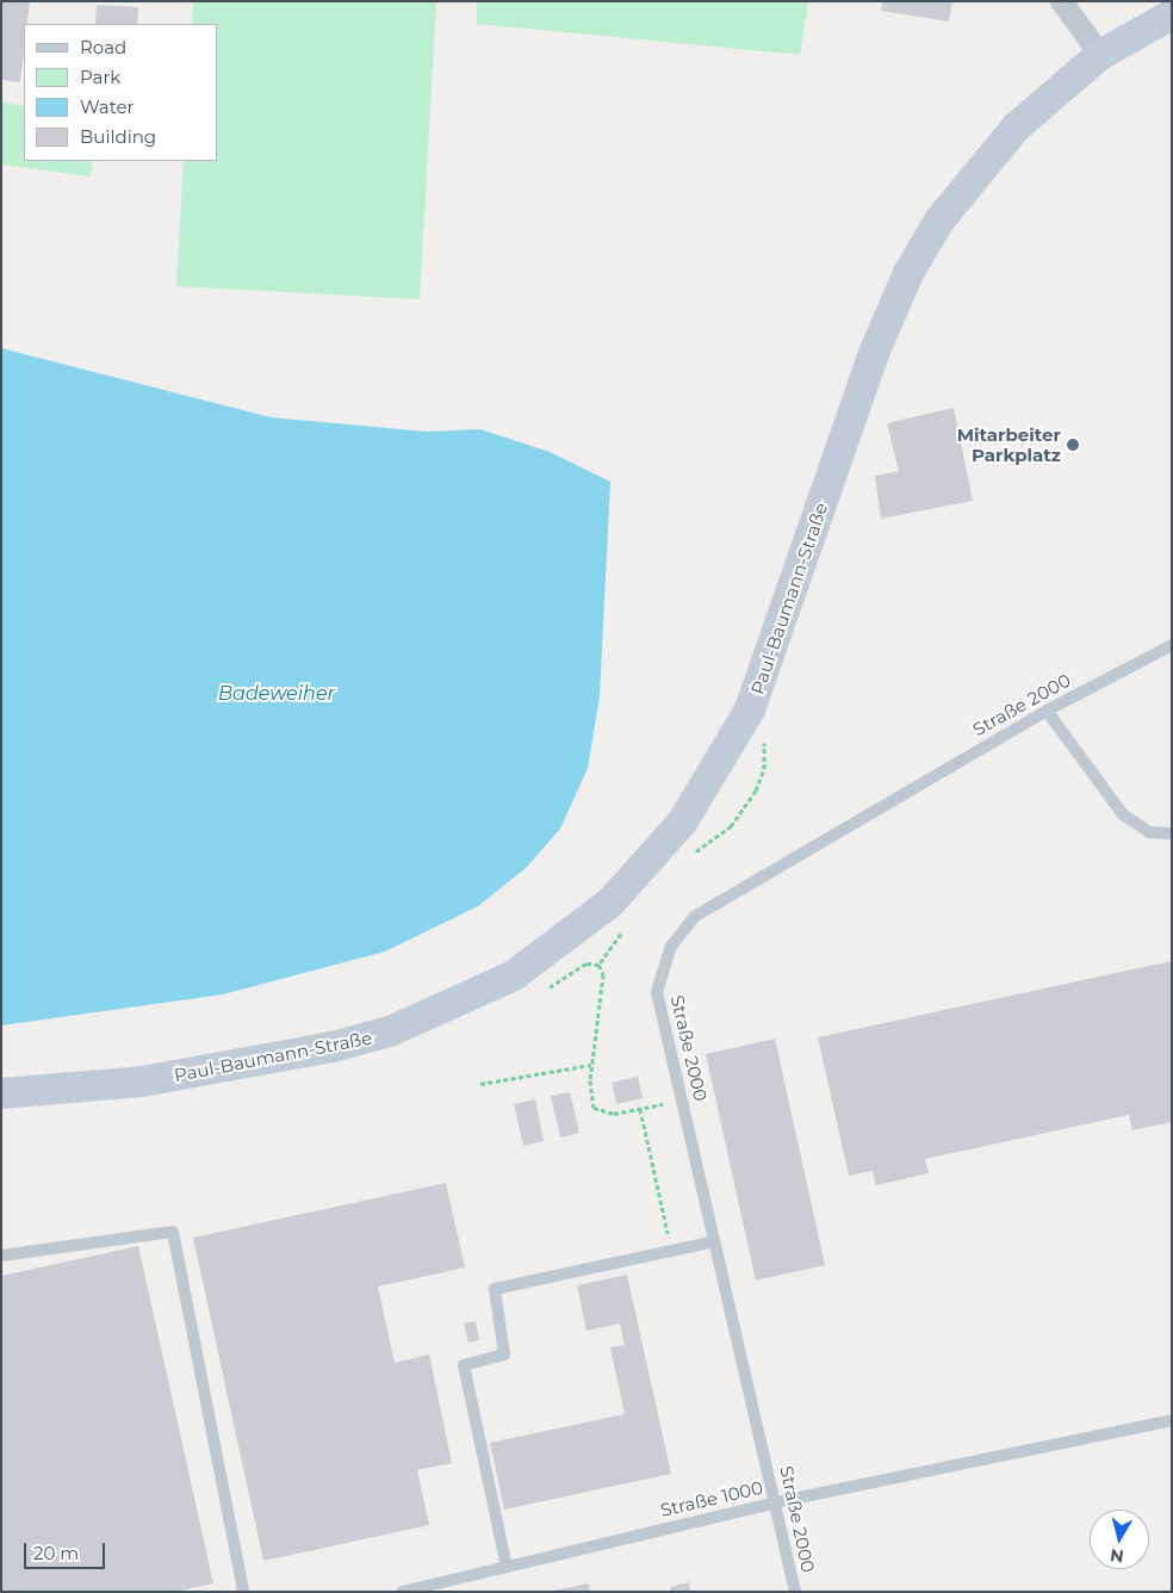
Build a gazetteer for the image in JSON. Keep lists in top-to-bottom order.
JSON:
{
  "streets": {
    "main road": ["Paul-Baumann-Straße"],
    "lane": ["Straße 2000", "Straße 1000"]
  },
  "crossings": [
    ["Straße 2000", "Straße 1000"]
  ],
  "water": ["Badeweiher"],
  "places": ["Mitarbeiter Parkplatz"],
  "legend": [
    "Road",
    "Park",
    "Water",
    "Building"
  ],
  "scale_bar": "20 m",
  "north": "bottom"
}
